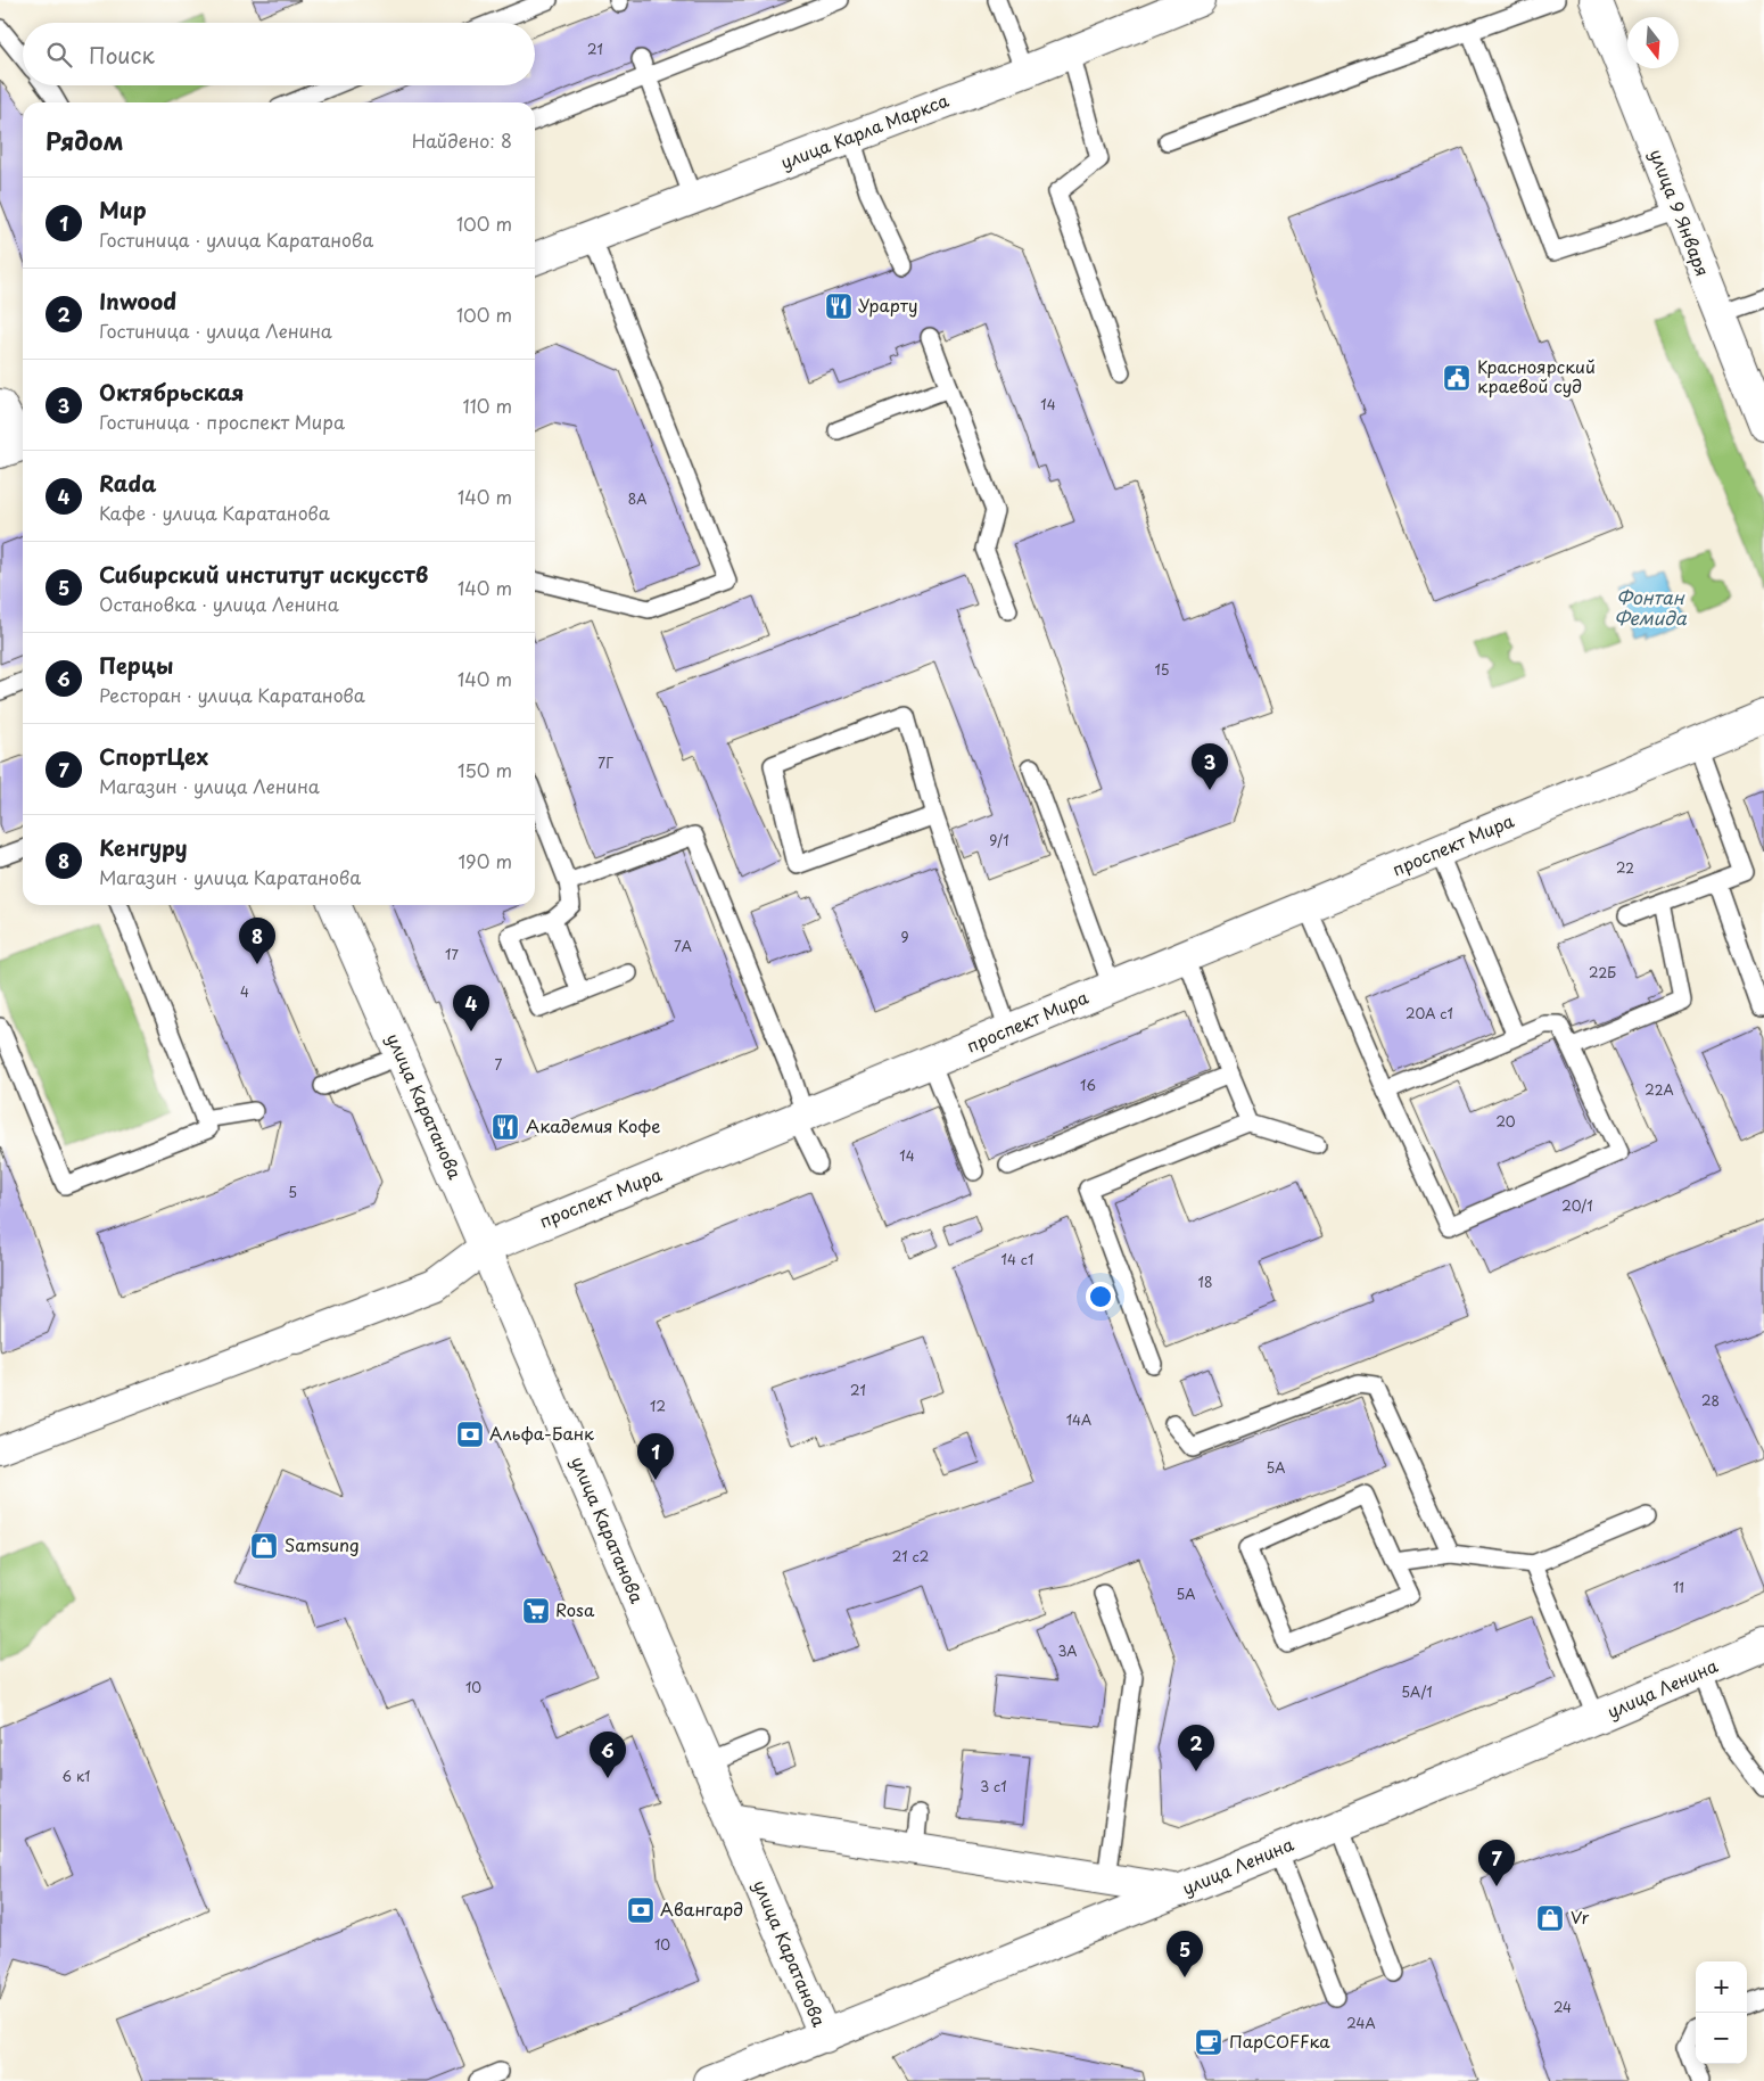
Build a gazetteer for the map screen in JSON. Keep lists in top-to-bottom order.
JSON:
{
  "streets": {
    "main road": [
      "улица Карла Маркса",
      "улица 9 Января",
      "проспект Мира",
      "улица Каратанова",
      "улица Ленина"
    ]
  },
  "crossings": [
    ["проспект Мира", "улица Каратанова"],
    ["улица Каратанова", "улица Ленина"]
  ],
  "water": ["Фонтан Фемида"],
  "places": {
    "restaurant": ["Урарту", "Академия Кофе"],
    "public building": ["Красноярский краевой суд"],
    "bank": ["Альфа-Банк", "Авангард"],
    "shop": ["Samsung", "Vr"],
    "supermarket": ["Rosa"],
    "cafe": ["ПарCOFFка"]
  },
  "house_numbers": [
    "21",
    "14",
    "8А",
    "15",
    "7Г",
    "9/1",
    "22",
    "9",
    "7А",
    "17",
    "22Б",
    "4",
    "20А с1",
    "7",
    "16",
    "22А",
    "20",
    "14",
    "5",
    "20/1",
    "14 с1",
    "18",
    "21",
    "28",
    "12",
    "14А",
    "5А",
    "21 с2",
    "11",
    "5А",
    "3А",
    "10",
    "5А/1",
    "6 к1",
    "3 с1",
    "10",
    "24",
    "24А"
  ],
  "north": "bottom",
  "page": {
    "search": "Поиск",
    "heading": ["Рядом", "Найдено: 8"],
    "list": [
      {
        "mark": "1",
        "name": "Мир",
        "note": "Гостиница · улица Каратанова",
        "value": "100 m"
      },
      {
        "mark": "2",
        "name": "Inwood",
        "note": "Гостиница · улица Ленина",
        "value": "100 m"
      },
      {
        "mark": "3",
        "name": "Октябрьская",
        "note": "Гостиница · проспект Мира",
        "value": "110 m"
      },
      {
        "mark": "4",
        "name": "Rada",
        "note": "Кафе · улица Каратанова",
        "value": "140 m"
      },
      {
        "mark": "5",
        "name": "Сибирский институт искусств",
        "note": "Остановка · улица Ленина",
        "value": "140 m"
      },
      {
        "mark": "6",
        "name": "Перцы",
        "note": "Ресторан · улица Каратанова",
        "value": "140 m"
      },
      {
        "mark": "7",
        "name": "СпортЦех",
        "note": "Магазин · улица Ленина",
        "value": "150 m"
      },
      {
        "mark": "8",
        "name": "Кенгуру",
        "note": "Магазин · улица Каратанова",
        "value": "190 m"
      }
    ],
    "pins": [
      "3",
      "8",
      "4",
      "1",
      "2",
      "6",
      "7",
      "5"
    ],
    "map_buttons": ["+", "−"]
  }
}
